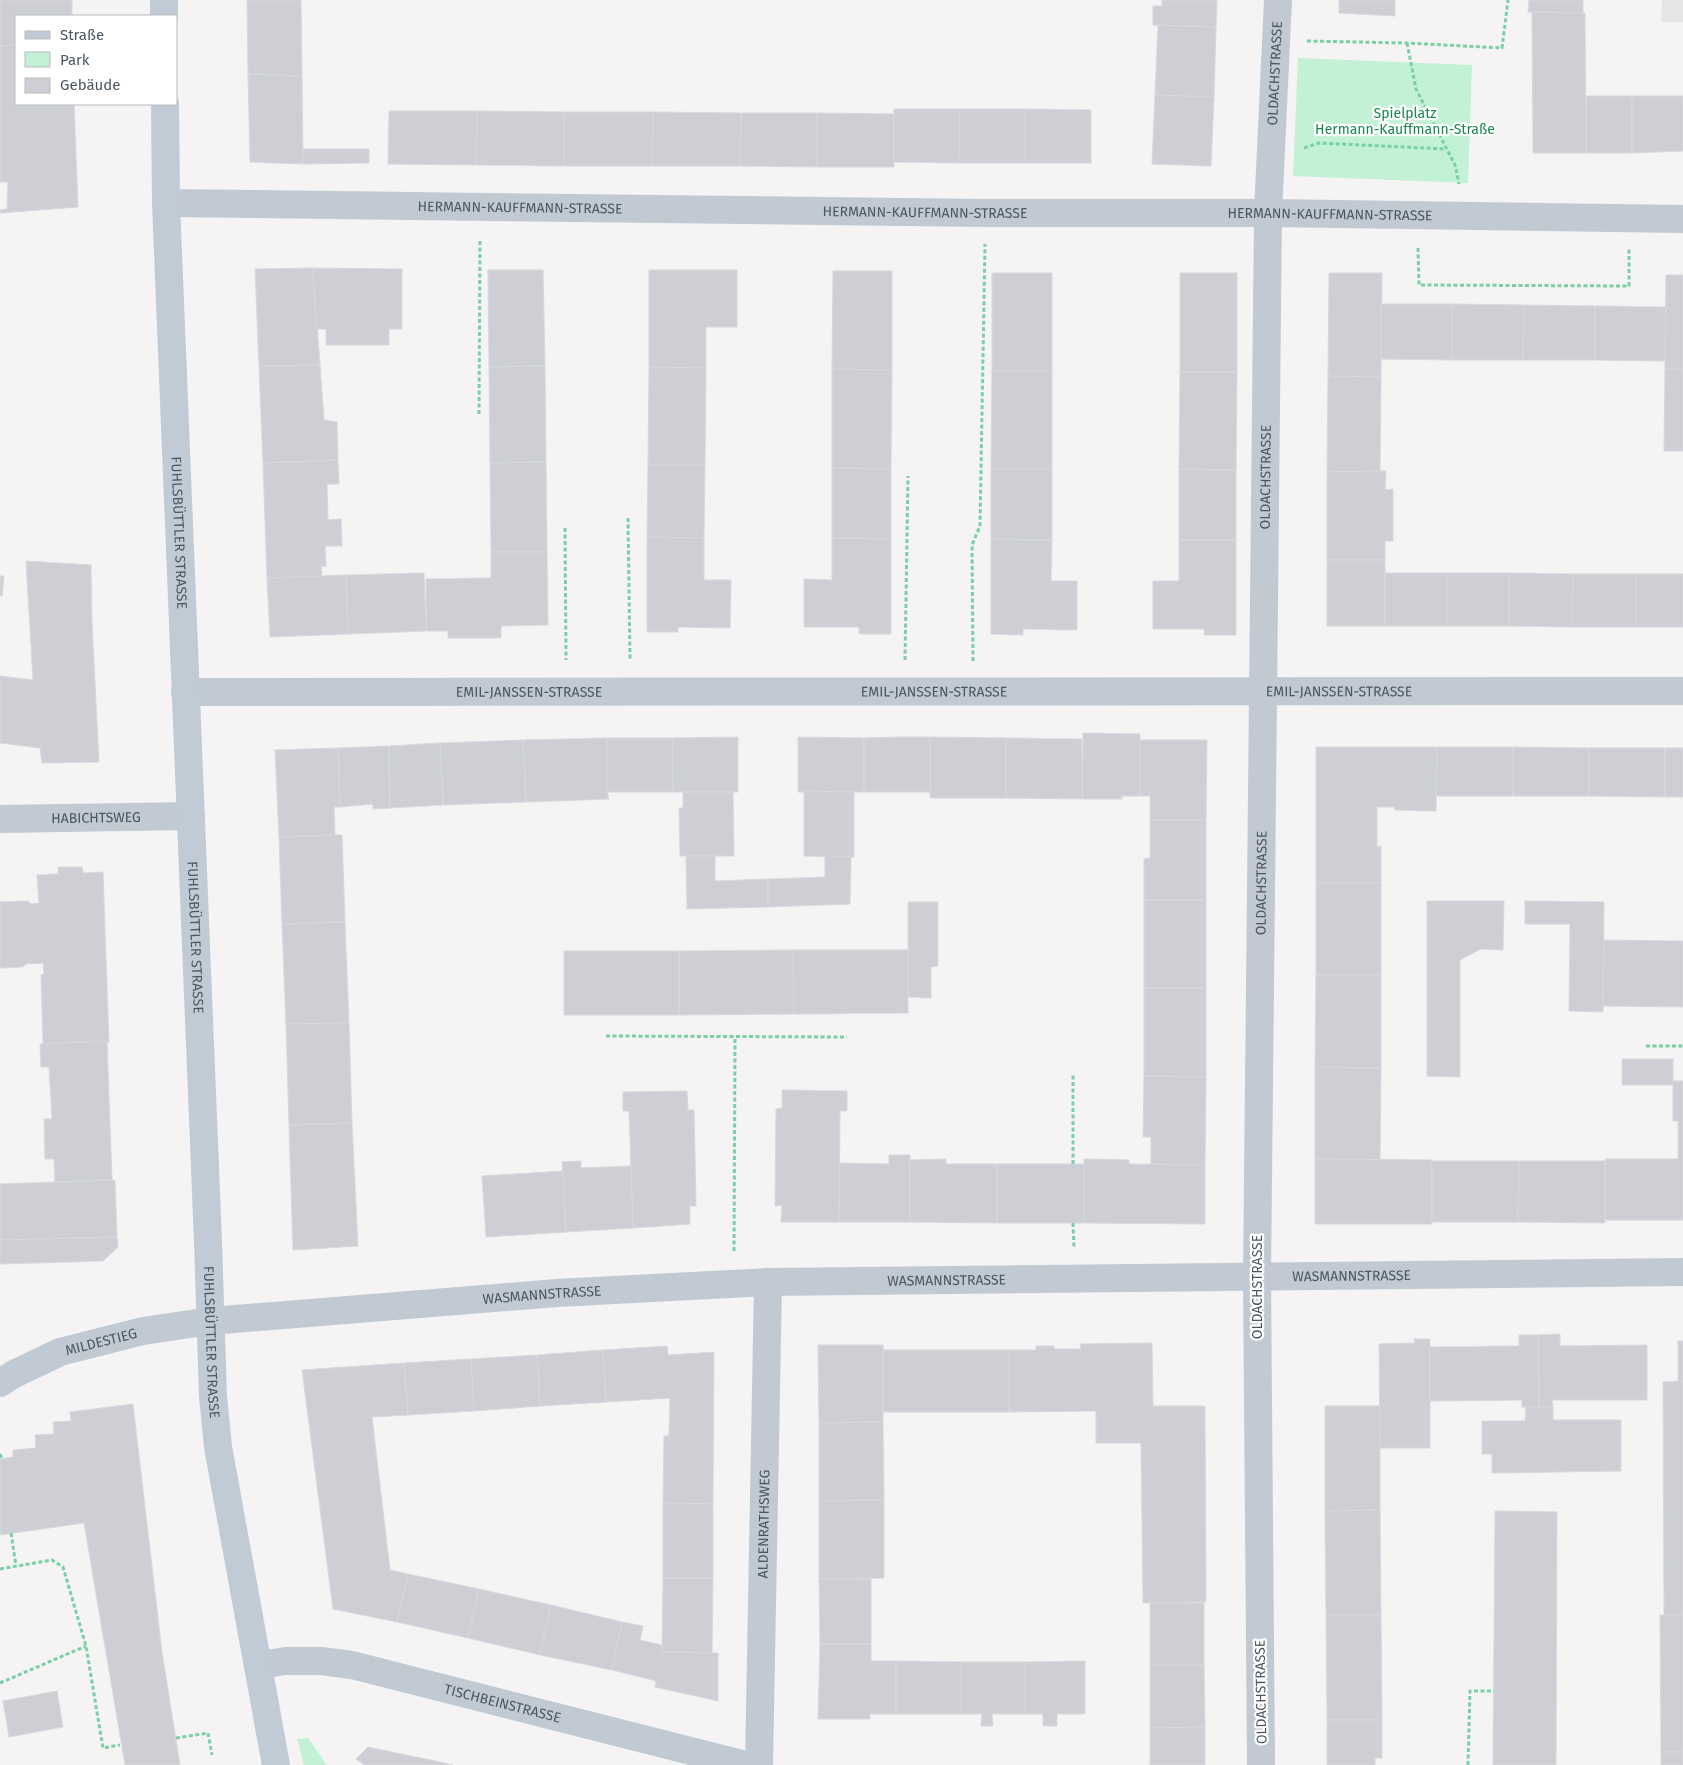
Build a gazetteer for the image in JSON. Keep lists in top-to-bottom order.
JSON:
{
  "streets": {
    "main road": ["FUHLSBÜTTLER STRASSE"],
    "street": [
      "OLDACHSTRASSE",
      "HERMANN-KAUFFMANN-STRASSE",
      "EMIL-JANSSEN-STRASSE",
      "HABICHTSWEG",
      "WASMANNSTRASSE",
      "MILDESTIEG",
      "ALDENRATHSWEG",
      "TISCHBEINSTRASSE"
    ]
  },
  "crossings": [
    ["OLDACHSTRASSE", "HERMANN-KAUFFMANN-STRASSE"],
    ["OLDACHSTRASSE", "EMIL-JANSSEN-STRASSE"],
    ["OLDACHSTRASSE", "WASMANNSTRASSE"],
    ["HERMANN-KAUFFMANN-STRASSE", "FUHLSBÜTTLER STRASSE"],
    ["FUHLSBÜTTLER STRASSE", "EMIL-JANSSEN-STRASSE"],
    ["FUHLSBÜTTLER STRASSE", "HABICHTSWEG"],
    ["FUHLSBÜTTLER STRASSE", "WASMANNSTRASSE"],
    ["FUHLSBÜTTLER STRASSE", "MILDESTIEG"],
    ["FUHLSBÜTTLER STRASSE", "TISCHBEINSTRASSE"],
    ["WASMANNSTRASSE", "MILDESTIEG"],
    ["WASMANNSTRASSE", "ALDENRATHSWEG"]
  ],
  "parks": ["Spielplatz Hermann-Kauffmann-Straße"],
  "legend": ["Straße", "Park", "Gebäude"]
}
